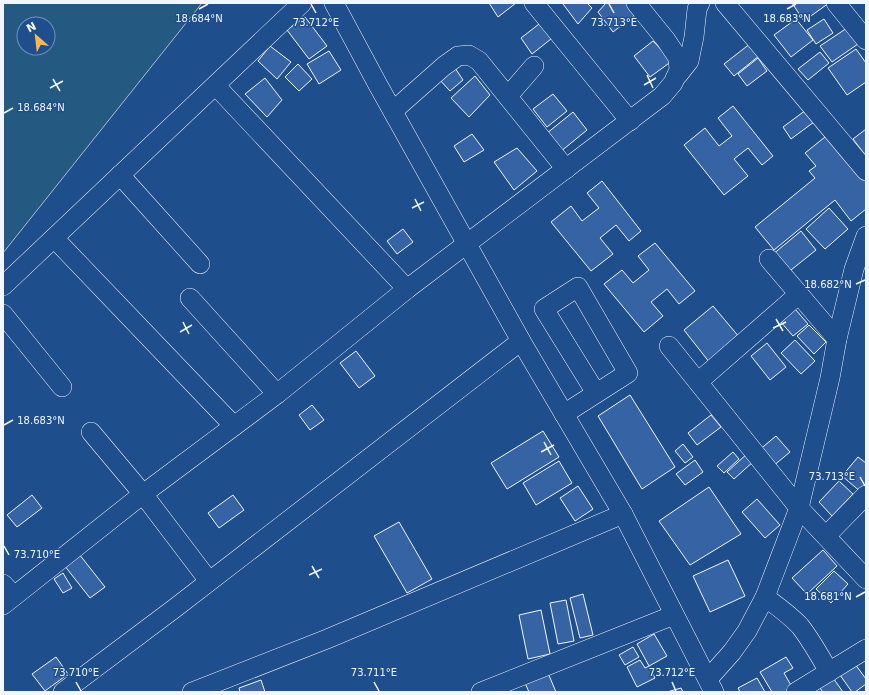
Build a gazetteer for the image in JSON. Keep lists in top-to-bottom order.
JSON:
{
  "north": "top left",
  "coordinates": [
    "18.684°N",
    "18.683°N",
    "73.712°E",
    "73.713°E",
    "18.682°N",
    "73.710°E",
    "18.681°N",
    "73.711°E"
  ]
}
